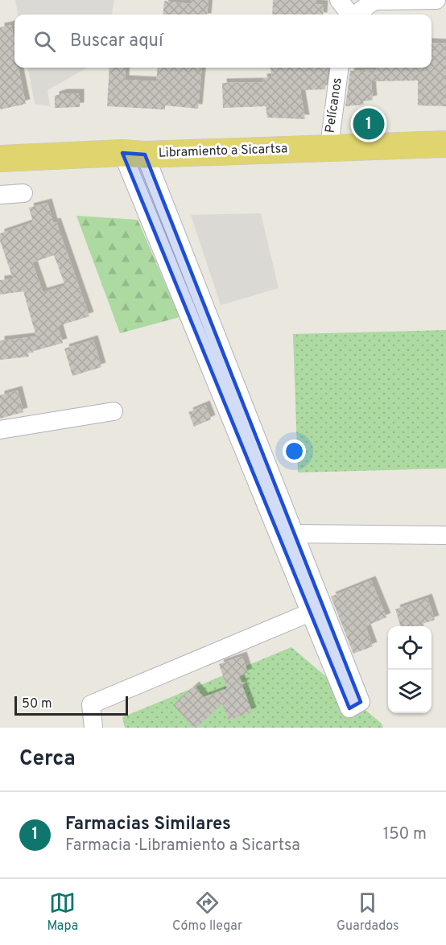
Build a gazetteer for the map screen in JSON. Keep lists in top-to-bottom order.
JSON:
{
  "streets": {
    "main road": ["Libramiento a Sicartsa"],
    "street": ["Pelícanos"]
  },
  "crossings": [
    ["Pelícanos", "Libramiento a Sicartsa"]
  ],
  "scale_bar": "50 m",
  "page": {
    "search": "Buscar aquí",
    "pins": "1",
    "scale": "50 m",
    "heading": "Cerca",
    "list": [
      {
        "mark": "1",
        "name": "Farmacias Similares",
        "note": "Farmacia · Libramiento a Sicartsa",
        "value": "150 m"
      }
    ],
    "nav": ["Mapa", "Cómo llegar", "Guardados"]
  }
}
